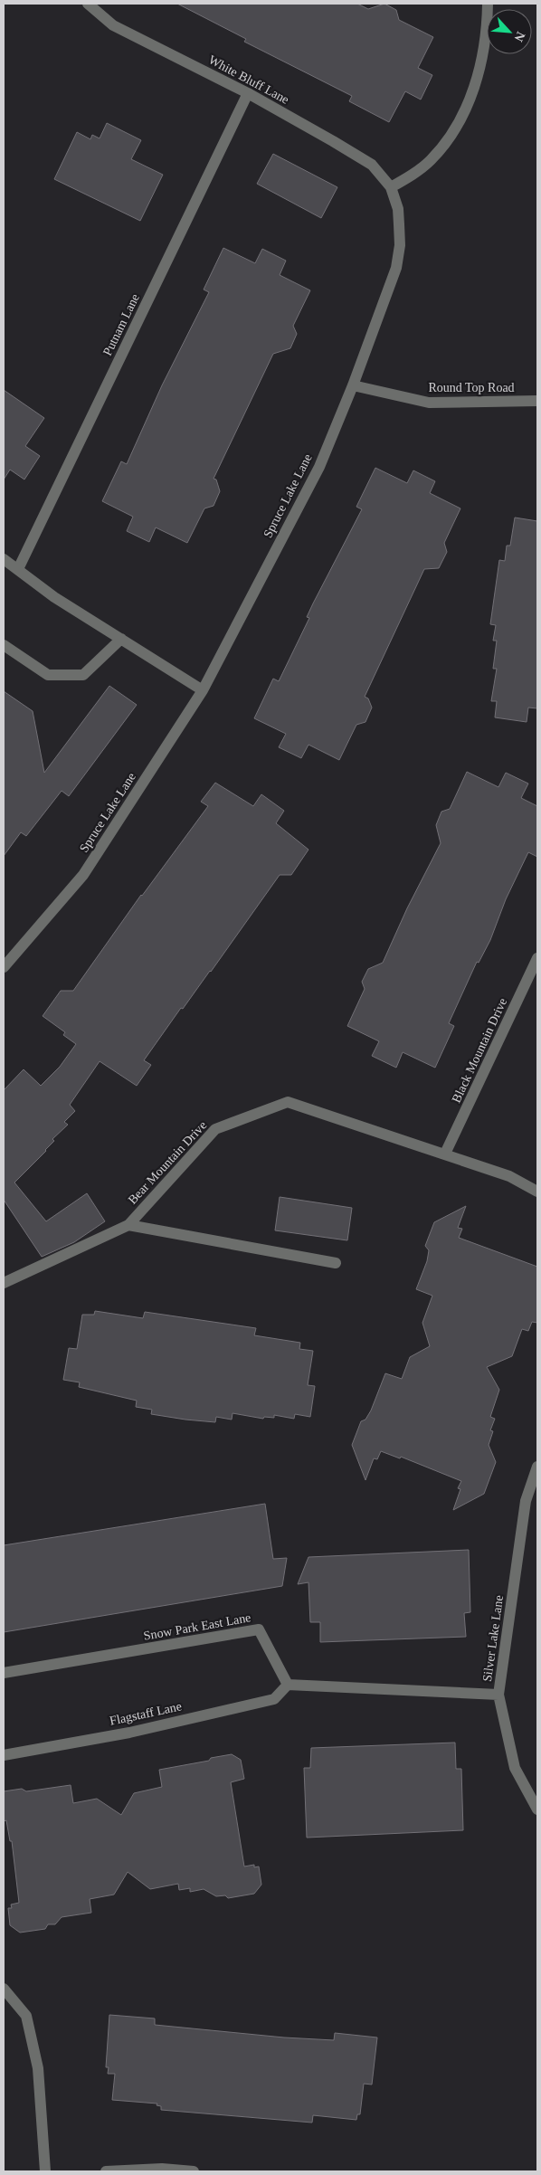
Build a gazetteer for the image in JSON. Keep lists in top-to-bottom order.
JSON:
{
  "streets": {
    "street": [
      "White Bluff Lane",
      "Putnam Lane",
      "Round Top Road",
      "Spruce Lake Lane",
      "Black Mountain Drive",
      "Bear Mountain Drive",
      "Snow Park East Lane",
      "Silver Lake Lane",
      "Flagstaff Lane"
    ]
  },
  "crossings": [
    ["White Bluff Lane", "Putnam Lane"],
    ["White Bluff Lane", "Spruce Lake Lane"],
    ["Round Top Road", "Spruce Lake Lane"],
    ["Black Mountain Drive", "Bear Mountain Drive"],
    ["Snow Park East Lane", "Flagstaff Lane"]
  ],
  "north": "bottom right"
}
